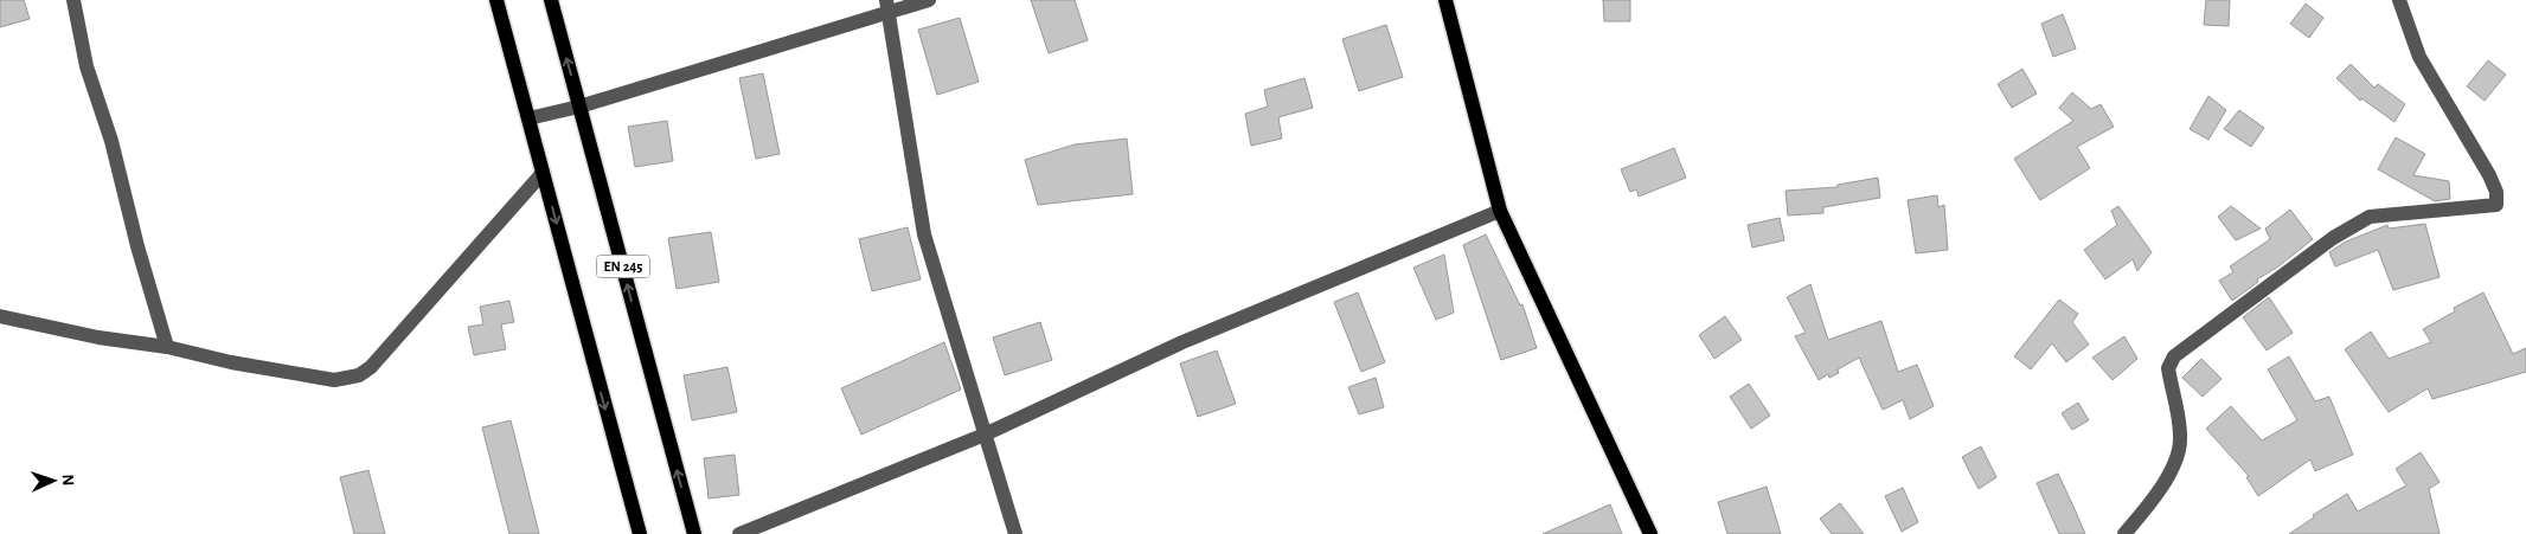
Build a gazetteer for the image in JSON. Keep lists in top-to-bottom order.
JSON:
{
  "streets": {
    "main road": ["EN 245"]
  },
  "north": "right"
}
